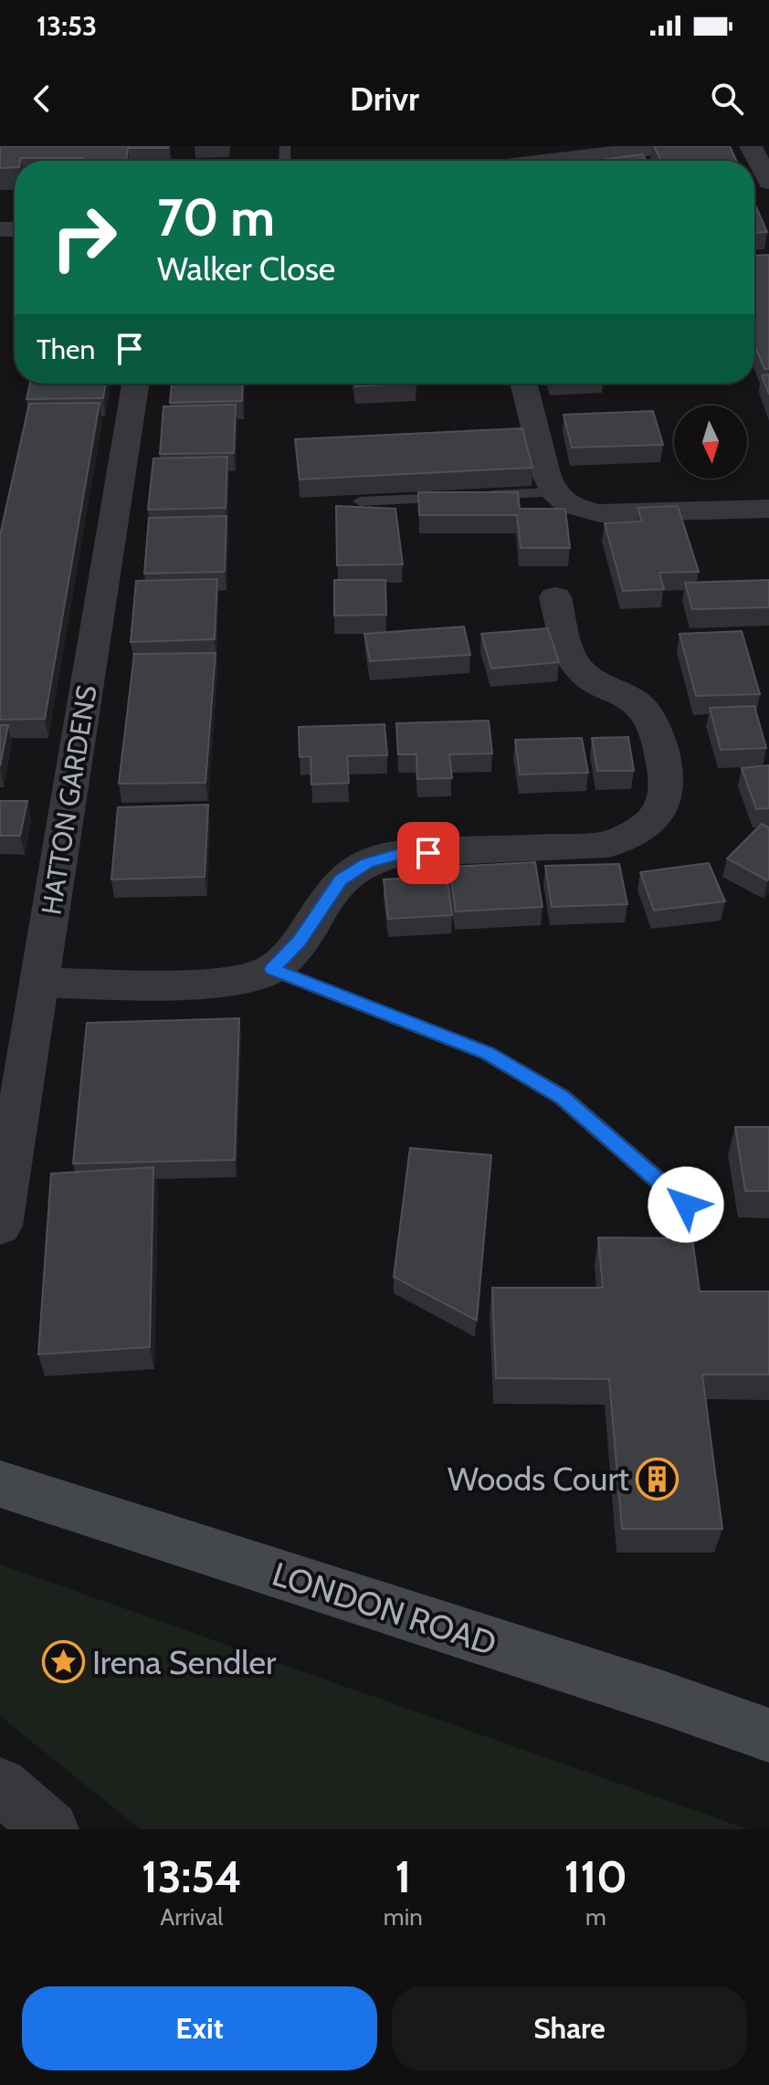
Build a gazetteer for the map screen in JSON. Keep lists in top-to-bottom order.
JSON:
{
  "streets": {
    "main road": ["LONDON ROAD"],
    "street": ["HATTON GARDENS"]
  },
  "places": {
    "building": ["Woods Court"],
    "place": ["Irena Sendler"]
  },
  "north": "bottom",
  "page": {
    "status": "13:53",
    "header": "Drivr",
    "turn": ["70 m", "Walker Close"],
    "then": "Then",
    "eta": [
      "13:54",
      "Arrival",
      "1",
      "min",
      "110",
      "m"
    ],
    "buttons": ["Exit", "Share"]
  }
}
